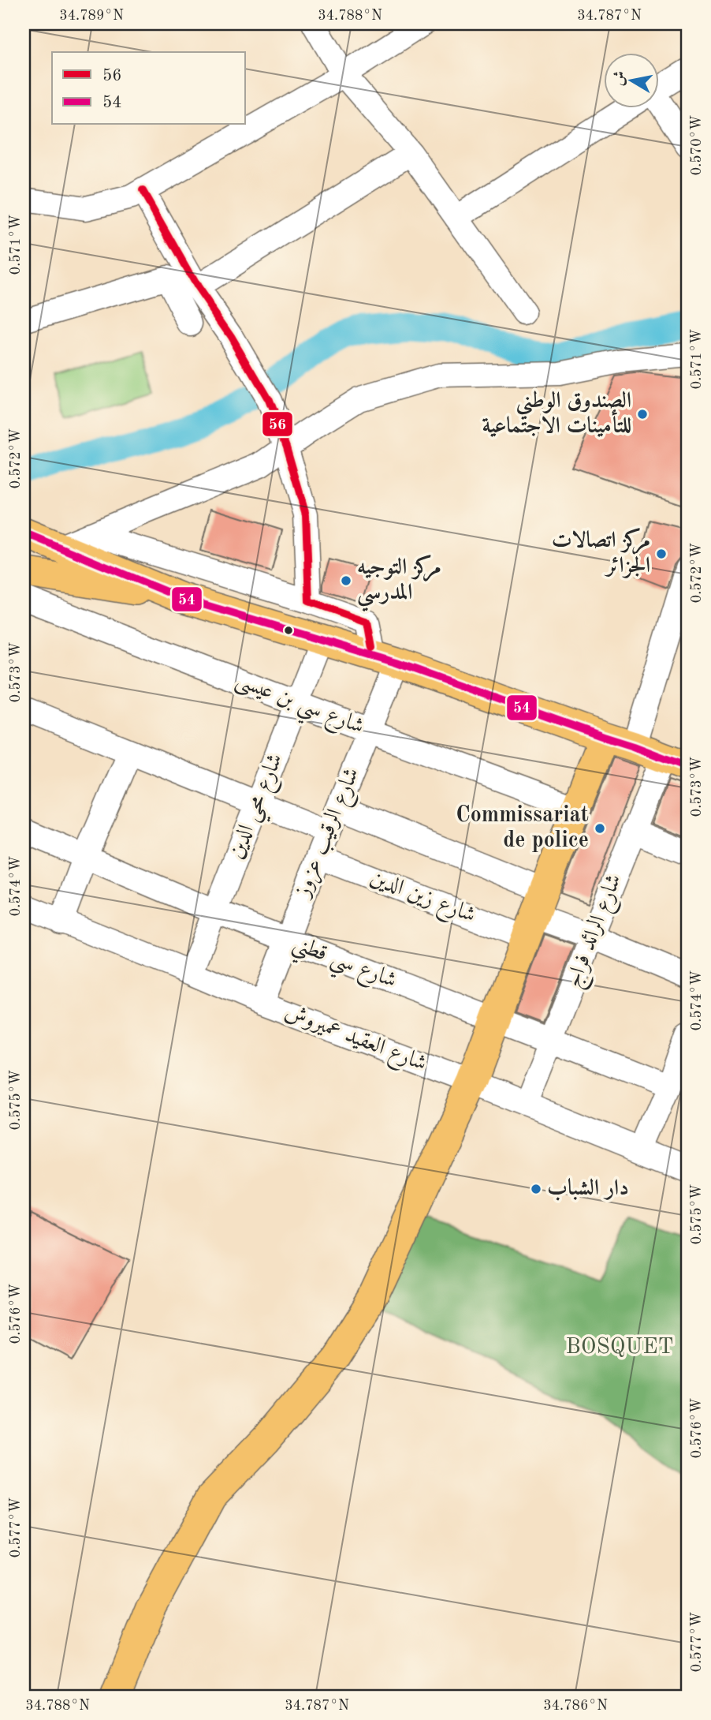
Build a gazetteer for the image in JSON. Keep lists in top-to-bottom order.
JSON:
{
  "streets": {
    "street": [
      "شارع سي بن عيسى",
      "شارع محي الدين",
      "شارع الرقيب عزوز",
      "شارع زين الدين",
      "شارع الرائد فراج",
      "شارع سي قطني",
      "شارع العقيد عميروش"
    ]
  },
  "crossings": [
    ["شارع سي بن عيسى", "شارع محي الدين"],
    ["شارع سي بن عيسى", "شارع الرقيب عزوز"],
    ["شارع محي الدين", "شارع سي قطني"],
    ["شارع محي الدين", "شارع العقيد عميروش"],
    ["شارع الرقيب عزوز", "شارع زين الدين"],
    ["شارع الرقيب عزوز", "شارع سي قطني"],
    ["شارع الرقيب عزوز", "شارع العقيد عميروش"],
    ["شارع زين الدين", "شارع الرائد فراج"],
    ["شارع الرائد فراج", "شارع سي قطني"],
    ["شارع الرائد فراج", "شارع العقيد عميروش"]
  ],
  "parks": ["BOSQUET"],
  "places": [
    "الصندوق الوطني للتأمينات الاجتماعية",
    "مركز اتصالات الجزائر",
    "مركز التوجيه المدرسي",
    "Commissariat de police",
    "دار الشباب"
  ],
  "lines": ["transit line 56", "transit line 54"],
  "legend": ["56", "54"],
  "north": "left",
  "coordinates": [
    "34.789°N",
    "34.788°N",
    "34.787°N",
    "0.570°W",
    "0.571°W",
    "0.572°W",
    "0.573°W",
    "0.574°W",
    "0.575°W",
    "0.576°W",
    "0.577°W",
    "34.786°N"
  ]
}
